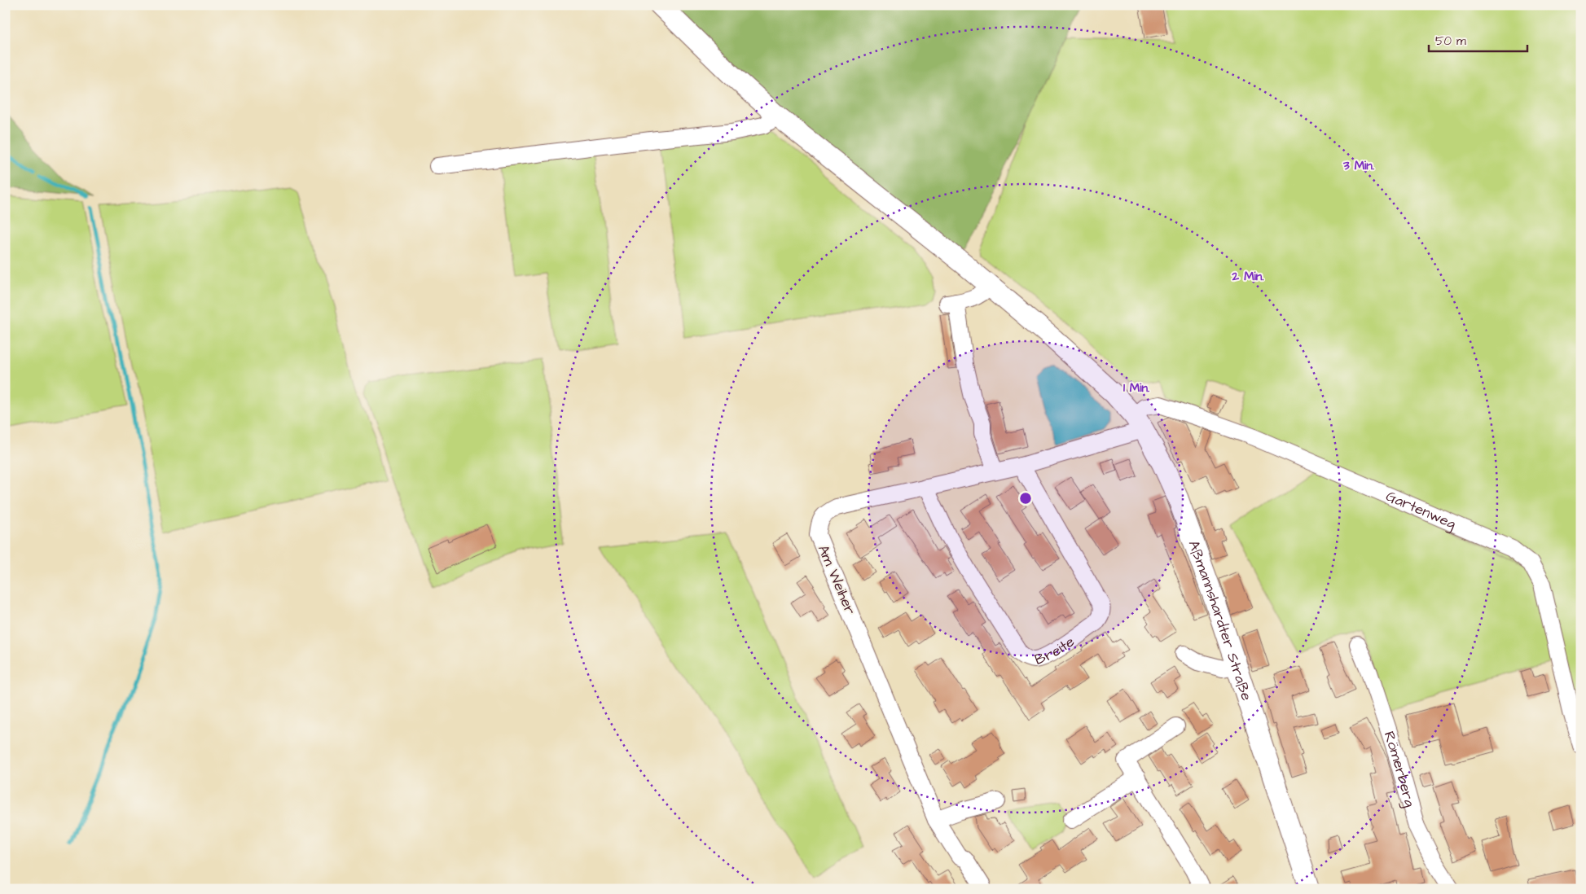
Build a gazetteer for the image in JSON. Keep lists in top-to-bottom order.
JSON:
{
  "streets": {
    "main road": ["Aßmannshardter Straße"],
    "street": [
      "Gartenweg",
      "Am Weiher",
      "Breite",
      "Römerberg"
    ]
  },
  "crossings": [
    ["Gartenweg", "Am Weiher"],
    ["Gartenweg", "Aßmannshardter Straße"],
    ["Am Weiher", "Aßmannshardter Straße"],
    ["Am Weiher", "Breite"]
  ],
  "scale_bar": "50 m",
  "rings": ["3 Min.", "2 Min.", "1 Min."]
}
